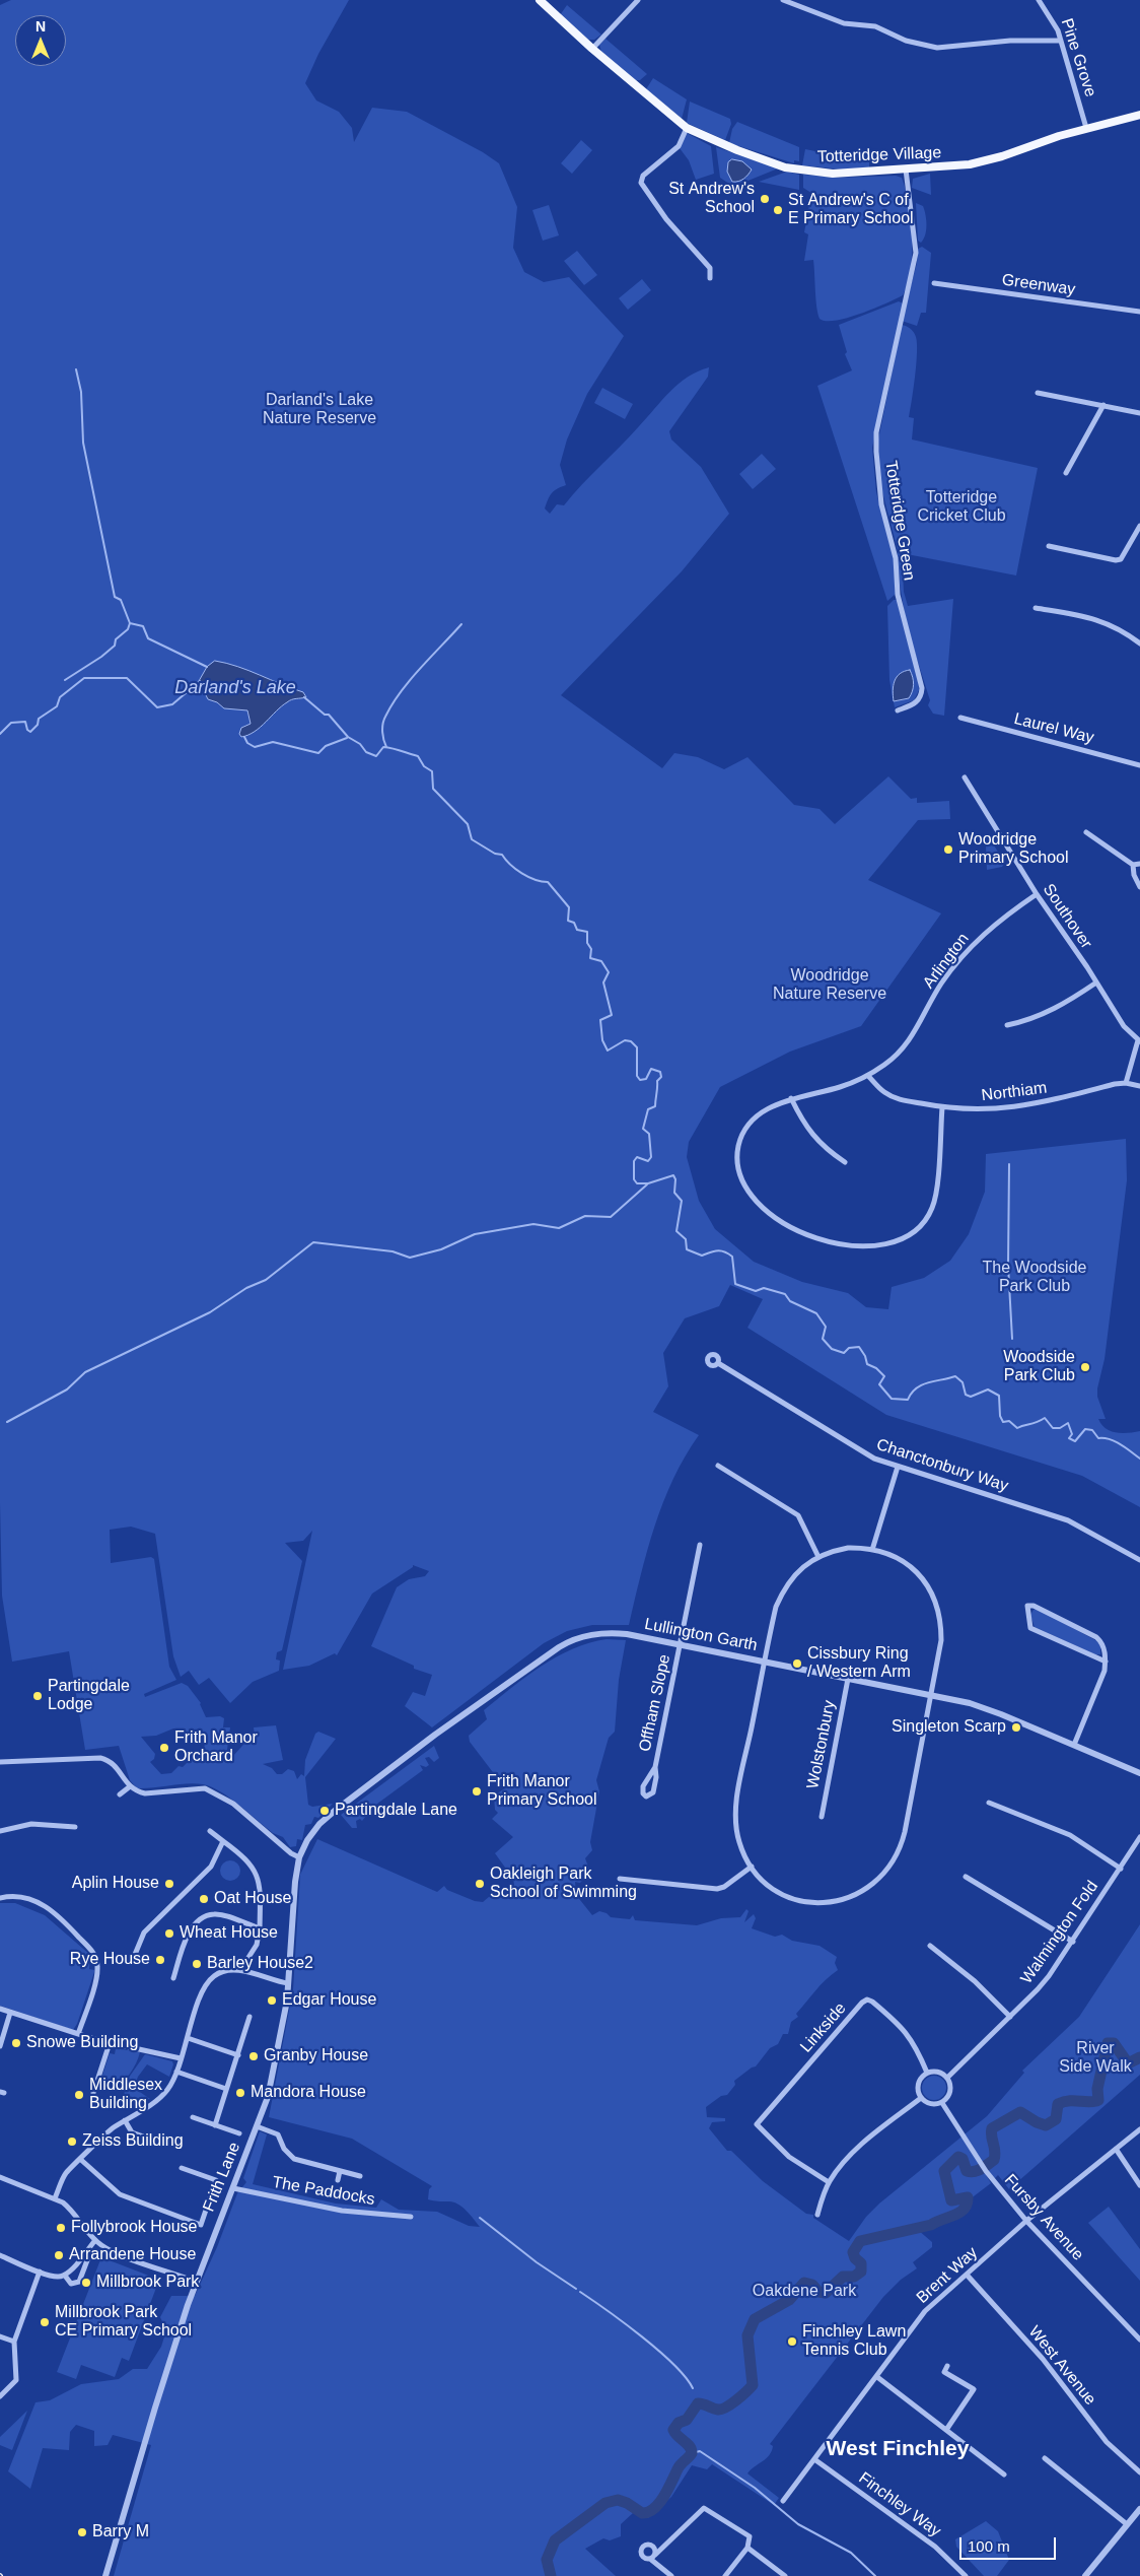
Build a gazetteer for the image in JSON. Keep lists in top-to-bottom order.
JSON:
{
  "streets": {
    "main road": ["Totteridge Village"],
    "street": [
      "Pine Grove",
      "Greenway",
      "Totteridge Green",
      "Laurel Way",
      "Southover",
      "Arlington",
      "Northiam",
      "Chanctonbury Way",
      "Lullington Garth",
      "Offham Slope",
      "Wolstonbury",
      "Walmington Fold",
      "Linkside",
      "Frith Lane",
      "The Paddocks",
      "Fursby Avenue",
      "Brent Way",
      "West Avenue",
      "Finchley Way"
    ]
  },
  "crossings": [
    ["Pine Grove", "Totteridge Village"],
    ["Totteridge Village", "Totteridge Green"],
    ["Southover", "Arlington"],
    ["Southover", "Northiam"],
    ["Arlington", "Northiam"],
    ["Lullington Garth", "Offham Slope"],
    ["Lullington Garth", "Wolstonbury"],
    ["Lullington Garth", "Frith Lane"],
    ["Walmington Fold", "Linkside"],
    ["Walmington Fold", "Fursby Avenue"],
    ["Linkside", "Fursby Avenue"],
    ["Frith Lane", "The Paddocks"],
    ["Fursby Avenue", "Brent Way"],
    ["Brent Way", "West Avenue"],
    ["Brent Way", "Finchley Way"]
  ],
  "districts": ["West Finchley"],
  "water": ["Darland's Lake"],
  "parks": [
    "Darland's Lake Nature Reserve",
    "Totteridge Cricket Club",
    "Woodridge Nature Reserve",
    "The Woodside Park Club",
    "River Side Walk",
    "Oakdene Park"
  ],
  "places": [
    "St Andrew's School",
    "St Andrew's C of E Primary School",
    "Woodridge Primary School",
    "Woodside Park Club",
    "Cissbury Ring / Western Arm",
    "Partingdale Lodge",
    "Singleton Scarp",
    "Frith Manor Orchard",
    "Frith Manor Primary School",
    "Partingdale Lane",
    "Aplin House",
    "Oakleigh Park School of Swimming",
    "Oat House",
    "Wheat House",
    "Rye House",
    "Barley House2",
    "Edgar House",
    "Snowe Building",
    "Granby House",
    "Mandora House",
    "Middlesex Building",
    "Zeiss Building",
    "Follybrook House",
    "Arrandene House",
    "Millbrook Park",
    "Millbrook Park CE Primary School",
    "Finchley Lawn Tennis Club",
    "Barry M"
  ],
  "scale_bar": "100 m",
  "north": "top"
}
